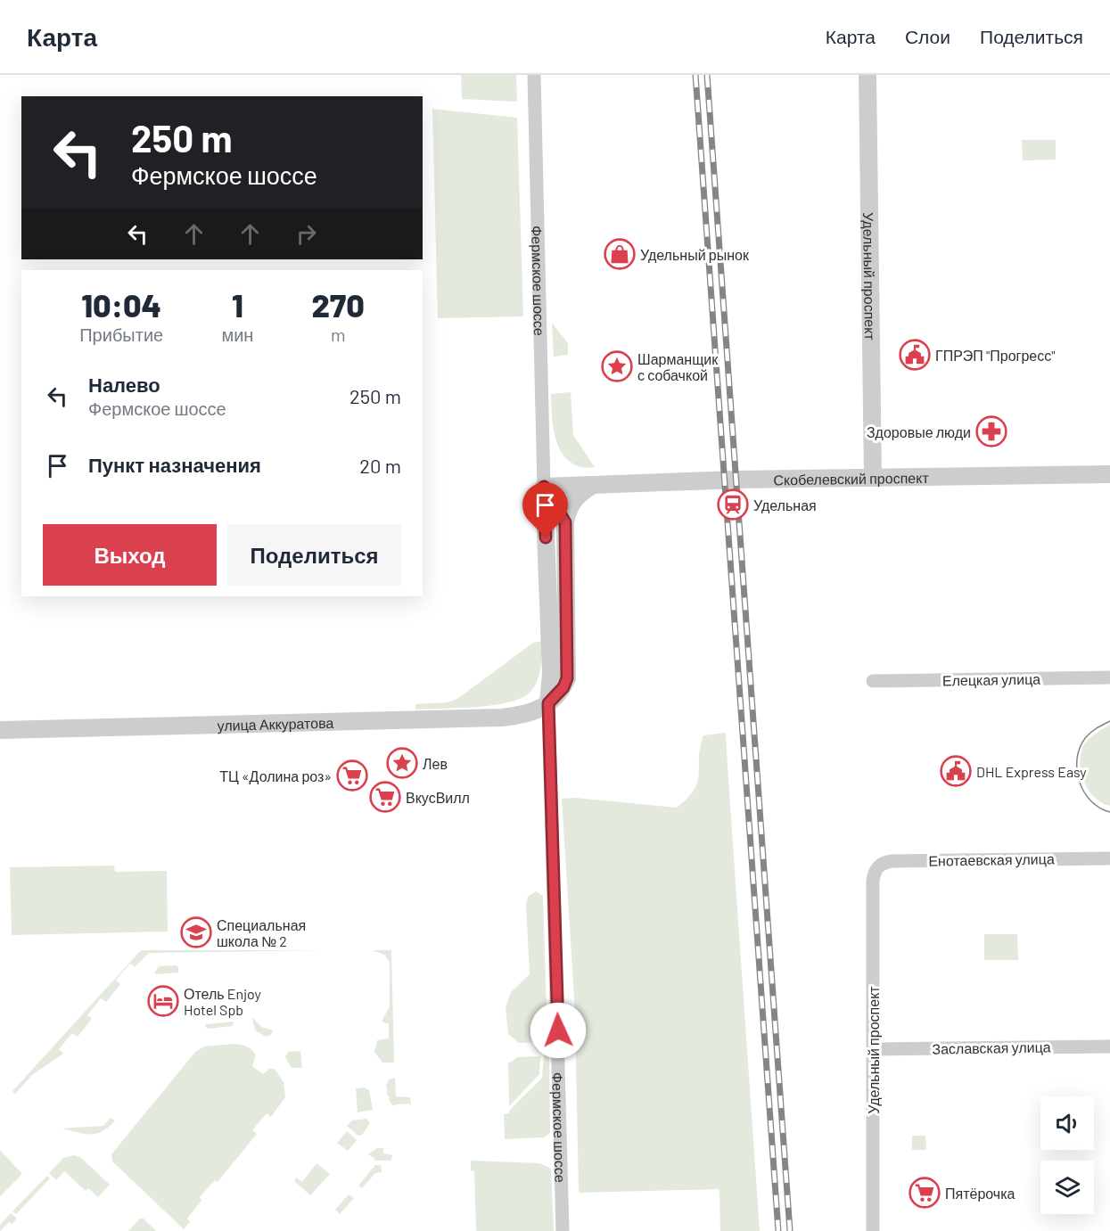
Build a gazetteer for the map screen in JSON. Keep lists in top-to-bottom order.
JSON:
{
  "streets": {
    "street": [
      "Удельный проспект",
      "Фермское шоссе",
      "Скобелевский проспект",
      "Елецкая улица",
      "улица Аккуратова",
      "Енотаевская улица",
      "Заславская улица"
    ]
  },
  "crossings": [
    ["Удельный проспект", "Скобелевский проспект"],
    ["Удельный проспект", "Енотаевская улица"],
    ["Удельный проспект", "Заславская улица"],
    ["Фермское шоссе", "Скобелевский проспект"],
    ["Фермское шоссе", "улица Аккуратова"]
  ],
  "places": {
    "shop": ["Удельный рынок"],
    "public building": ["ГПРЭП \"Прогресс\"", "DHL Express Easy"],
    "place": ["Шарманщик с собачкой", "Лев"],
    "pharmacy": ["Здоровые люди"],
    "station": ["Удельная"],
    "supermarket": ["ТЦ «Долина роз»", "ВкусВилл", "Пятёрочка"],
    "school or university": ["Специальная школа № 2"],
    "hotel": ["Отель Enjoy Hotel Spb"]
  },
  "page": {
    "header": "Карта",
    "nav": ["Карта", "Слои", "Поделиться"],
    "turn": ["250 m", "Фермское шоссе"],
    "eta": [
      "10:04",
      "Прибытие",
      "1",
      "мин",
      "270",
      "m"
    ],
    "list": [
      {
        "name": "Налево",
        "note": "Фермское шоссе",
        "value": "250 m"
      },
      {
        "name": "Пункт назначения",
        "value": "20 m"
      }
    ],
    "buttons": ["Выход", "Поделиться"]
  }
}
